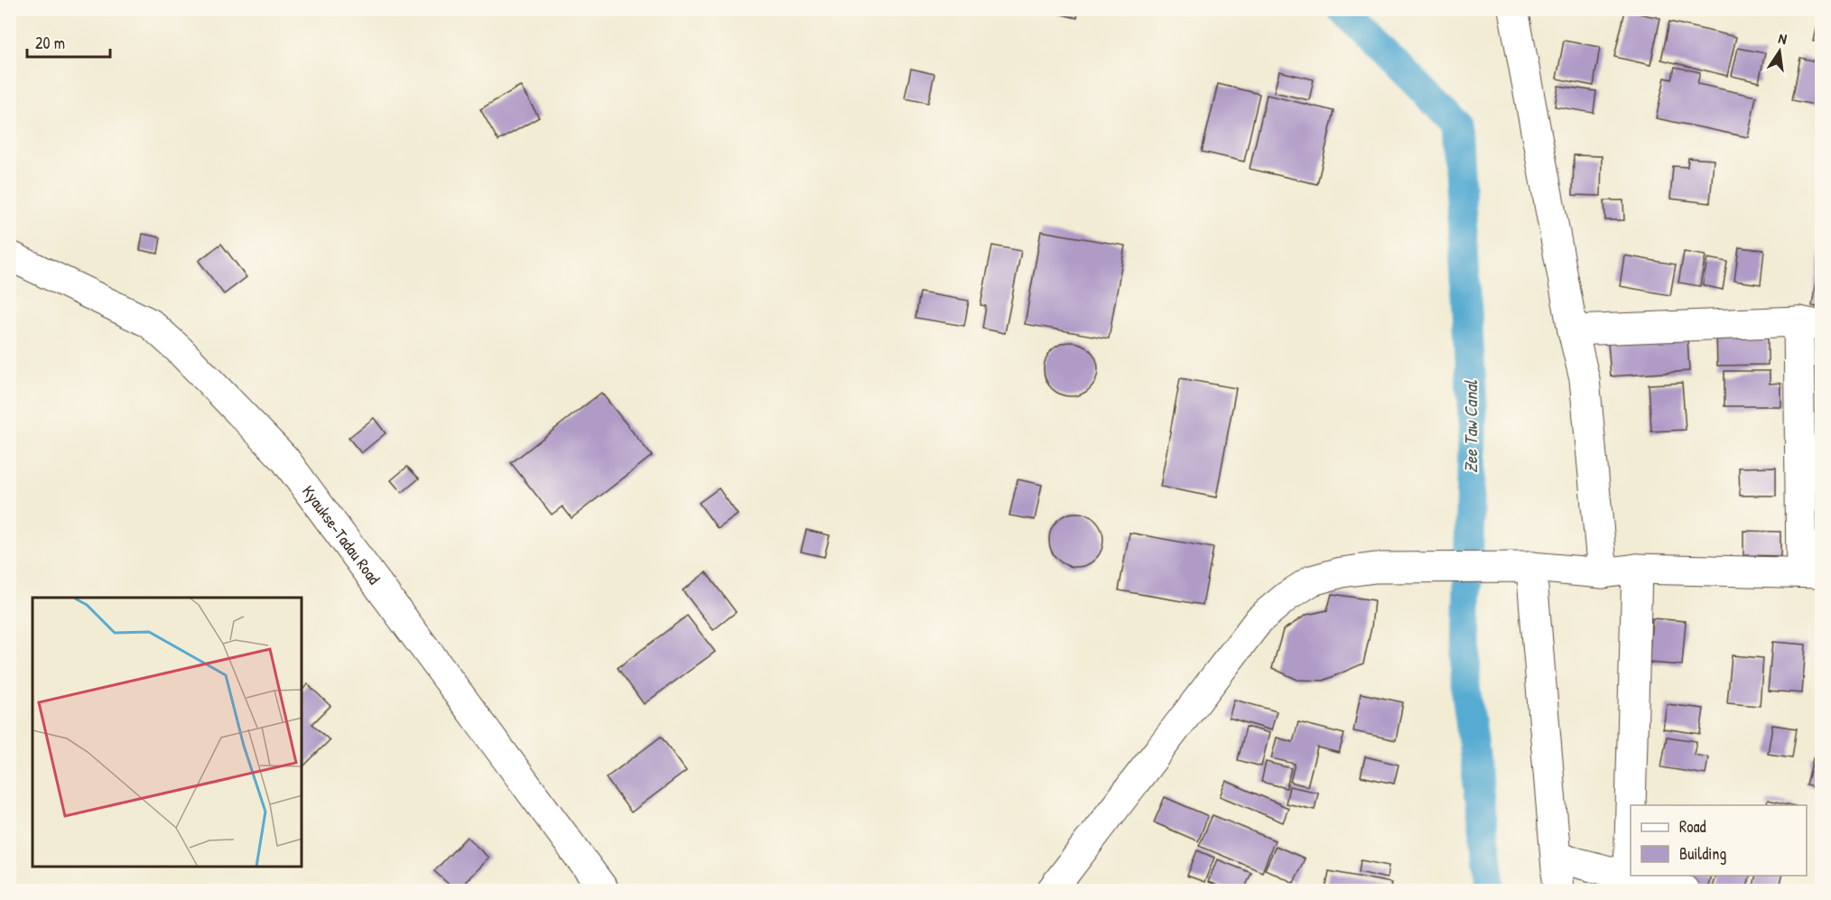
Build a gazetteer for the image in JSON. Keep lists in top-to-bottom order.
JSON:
{
  "streets": {
    "street": ["Kyaukse-Tadau Road"]
  },
  "water": ["Zee Taw Canal"],
  "legend": ["Road", "Building"],
  "scale_bar": "20 m",
  "north": "top"
}
